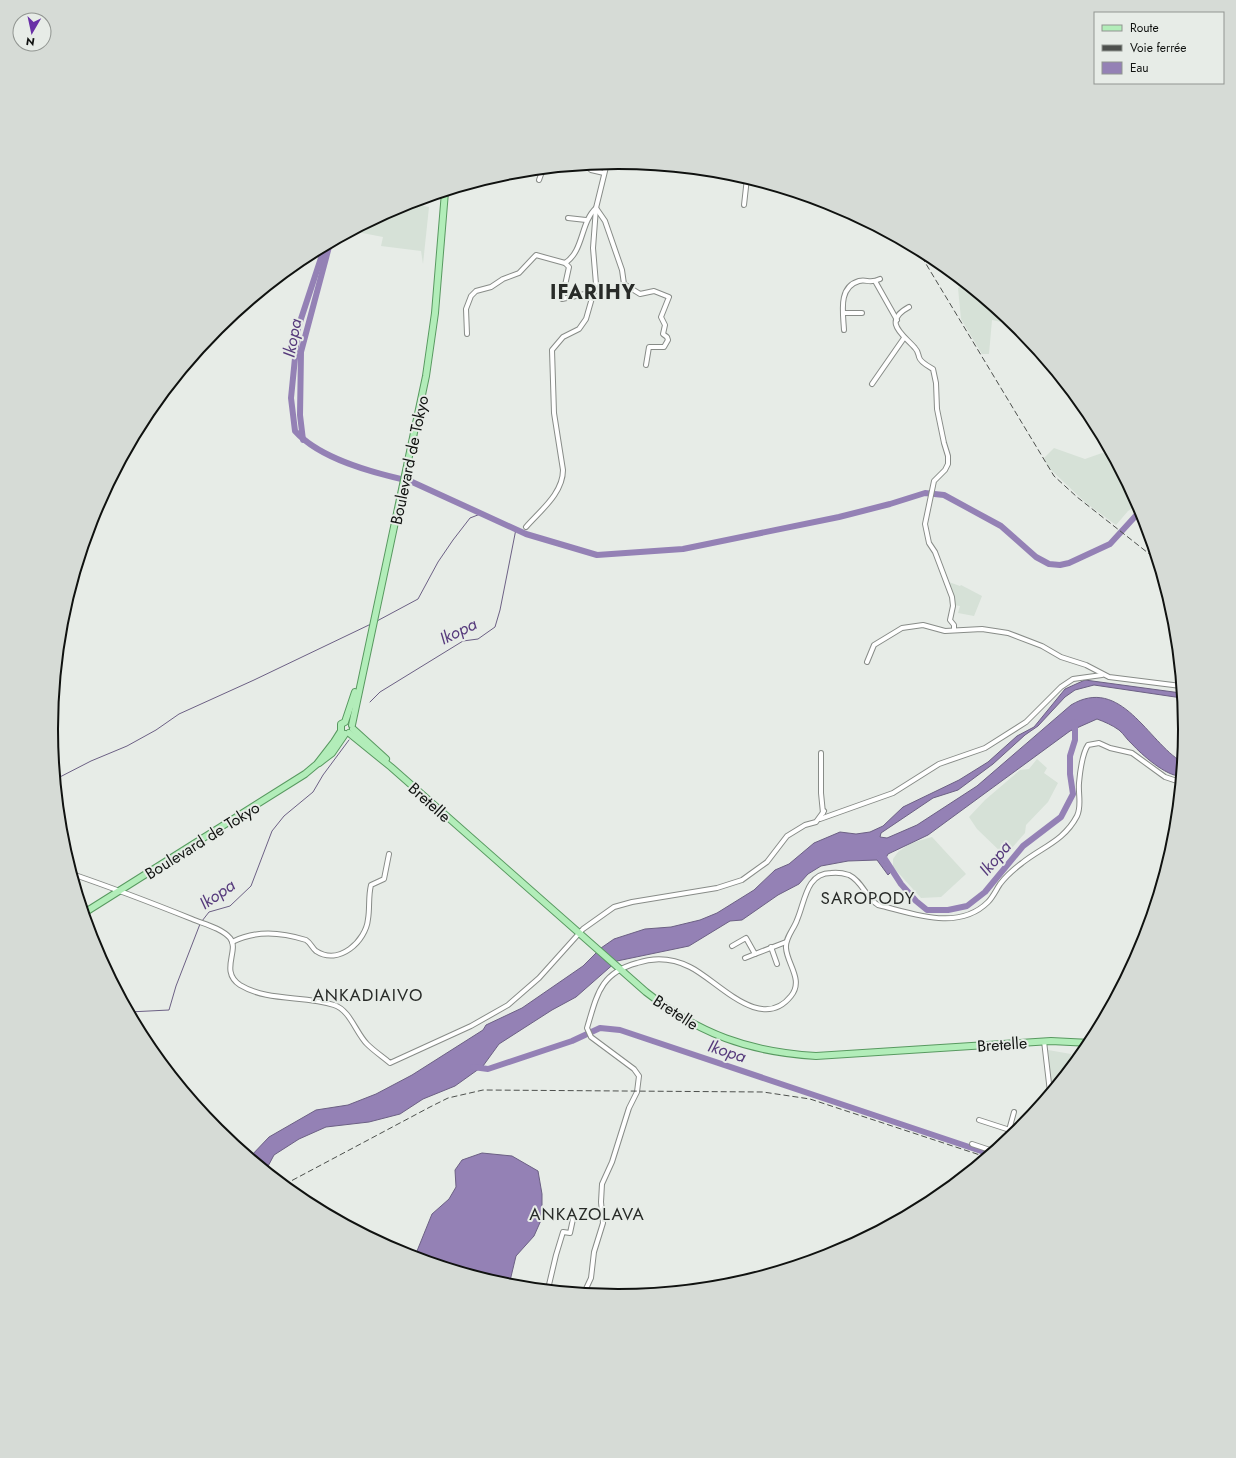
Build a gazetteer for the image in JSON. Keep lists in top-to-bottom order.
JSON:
{
  "streets": {
    "main road": ["Boulevard de Tokyo", "Bretelle"]
  },
  "crossings": [
    ["Boulevard de Tokyo", "Bretelle"]
  ],
  "districts": [
    "IFARIHY",
    "SAROPODY",
    "ANKADIAIVO",
    "ANKAZOLAVA"
  ],
  "water": ["Ikopa"],
  "legend": ["Route", "Voie ferrée", "Eau"],
  "north": "bottom"
}
